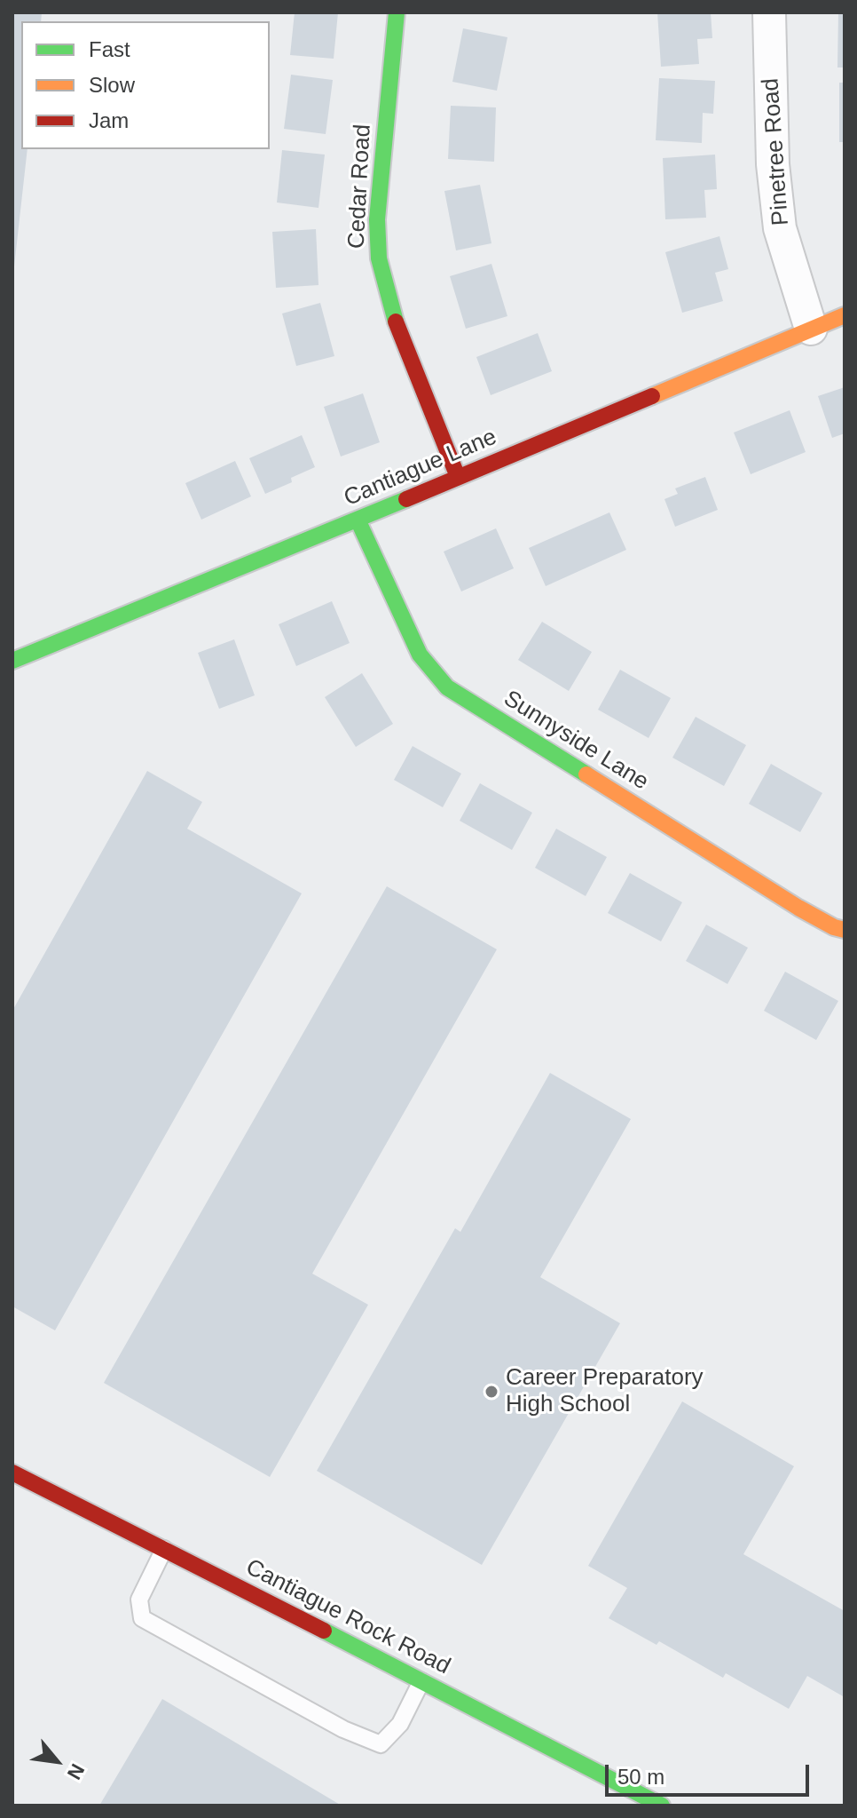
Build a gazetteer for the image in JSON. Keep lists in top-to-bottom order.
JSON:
{
  "streets": {
    "street": [
      "Pinetree Road",
      "Cedar Road",
      "Cantiague Lane",
      "Sunnyside Lane",
      "Cantiague Rock Road"
    ]
  },
  "crossings": [
    ["Pinetree Road", "Cantiague Lane"],
    ["Cedar Road", "Cantiague Lane"],
    ["Cantiague Lane", "Sunnyside Lane"]
  ],
  "places": ["Career Preparatory High School"],
  "legend": ["Fast", "Slow", "Jam"],
  "scale_bar": "50 m",
  "north": "bottom right"
}
